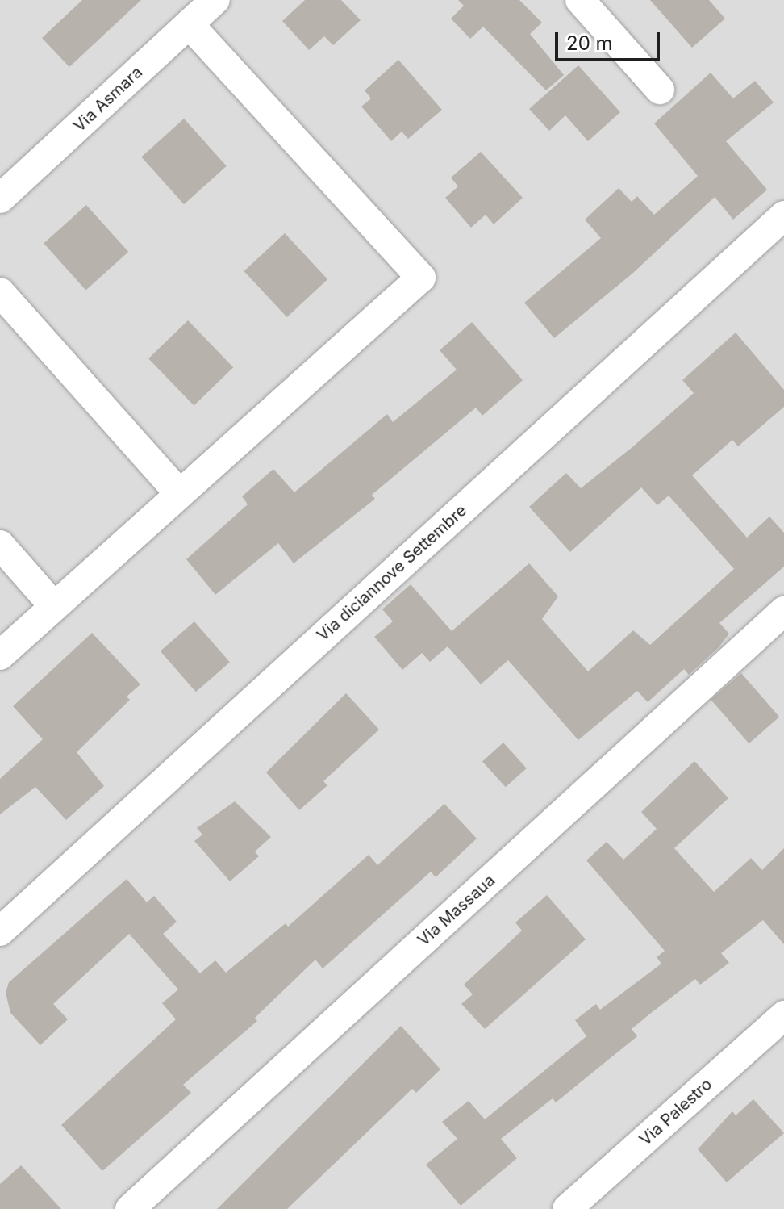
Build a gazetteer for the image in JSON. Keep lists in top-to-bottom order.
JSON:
{
  "streets": {
    "street": [
      "Via Asmara",
      "Via diciannove Settembre",
      "Via Massaua",
      "Via Palestro"
    ]
  },
  "scale_bar": "20 m"
}
